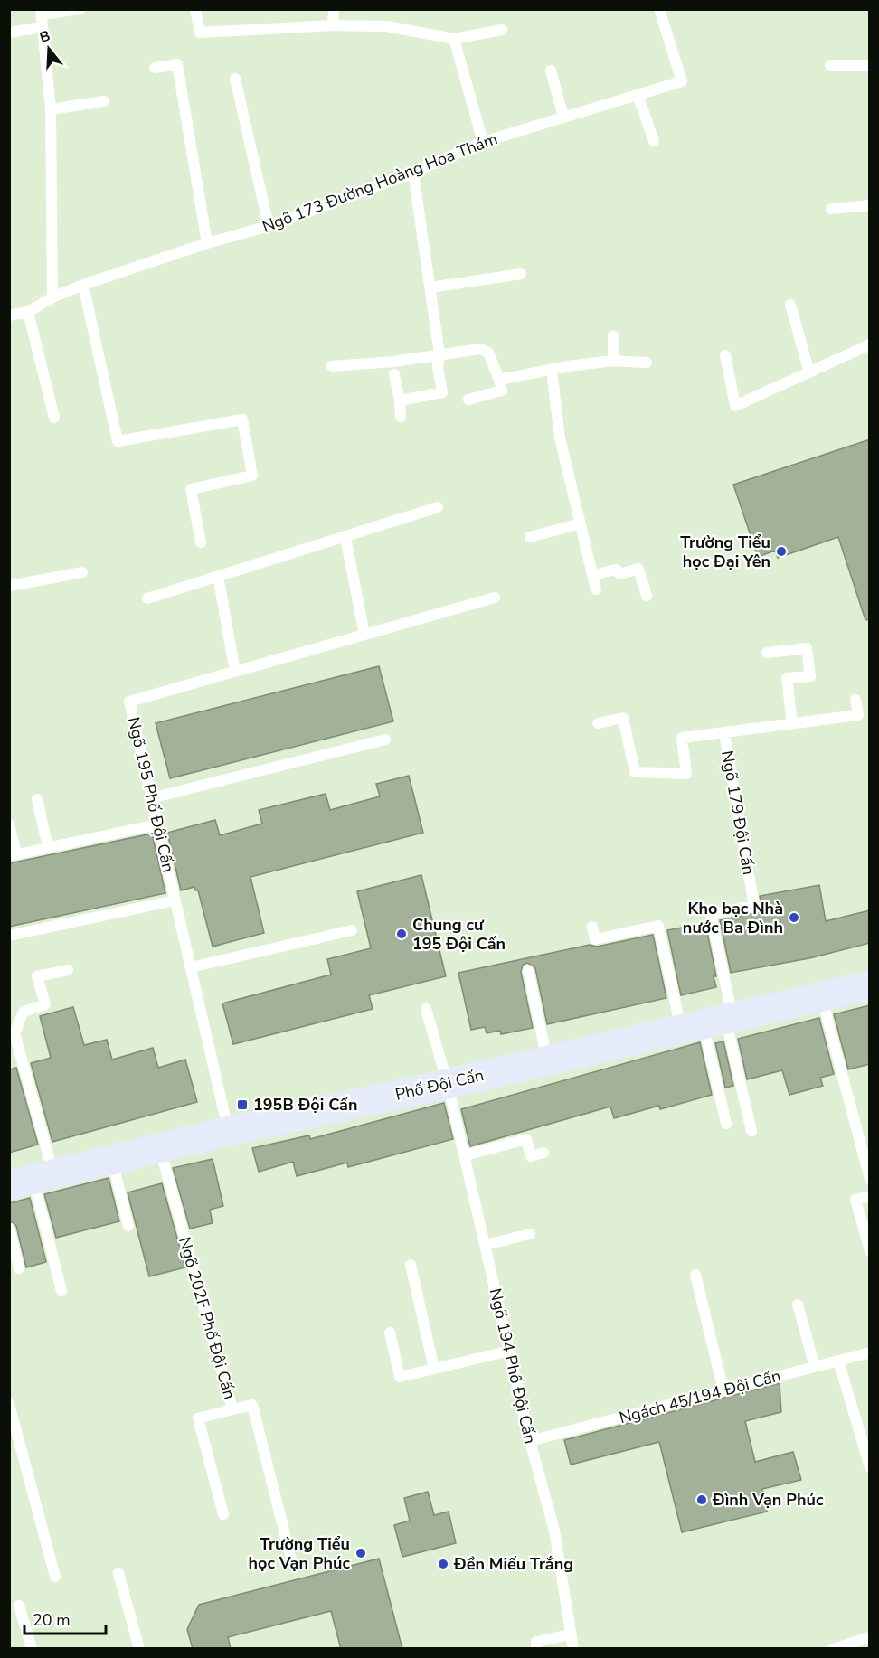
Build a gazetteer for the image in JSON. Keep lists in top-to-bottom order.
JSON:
{
  "streets": {
    "street": ["Phố Đội Cấn"],
    "lane": [
      "Ngõ 173 Đường Hoàng Hoa Thám",
      "Ngõ 195 Phố Đội Cấn",
      "Ngõ 179 Đội Cấn",
      "Ngõ 202F Phố Đội Cấn",
      "Ngõ 194 Phố Đội Cấn",
      "Ngách 45/194 Đội Cấn"
    ]
  },
  "crossings": [
    ["Ngõ 195 Phố Đội Cấn", "Phố Đội Cấn"],
    ["Ngõ 179 Đội Cấn", "Phố Đội Cấn"],
    ["Phố Đội Cấn", "Ngõ 202F Phố Đội Cấn"],
    ["Phố Đội Cấn", "Ngõ 194 Phố Đội Cấn"],
    ["Ngõ 194 Phố Đội Cấn", "Ngách 45/194 Đội Cấn"]
  ],
  "places": {
    "other": [
      "Trường Tiểu học Đại Yên",
      "Kho bạc Nhà nước Ba Đình",
      "Chung cư 195 Đội Cấn",
      "Đình Vạn Phúc",
      "Trường Tiểu học Vạn Phúc",
      "Đền Miếu Trắng"
    ],
    "transit": ["195B Đội Cấn"]
  },
  "scale_bar": "20 m",
  "north": "top"
}
